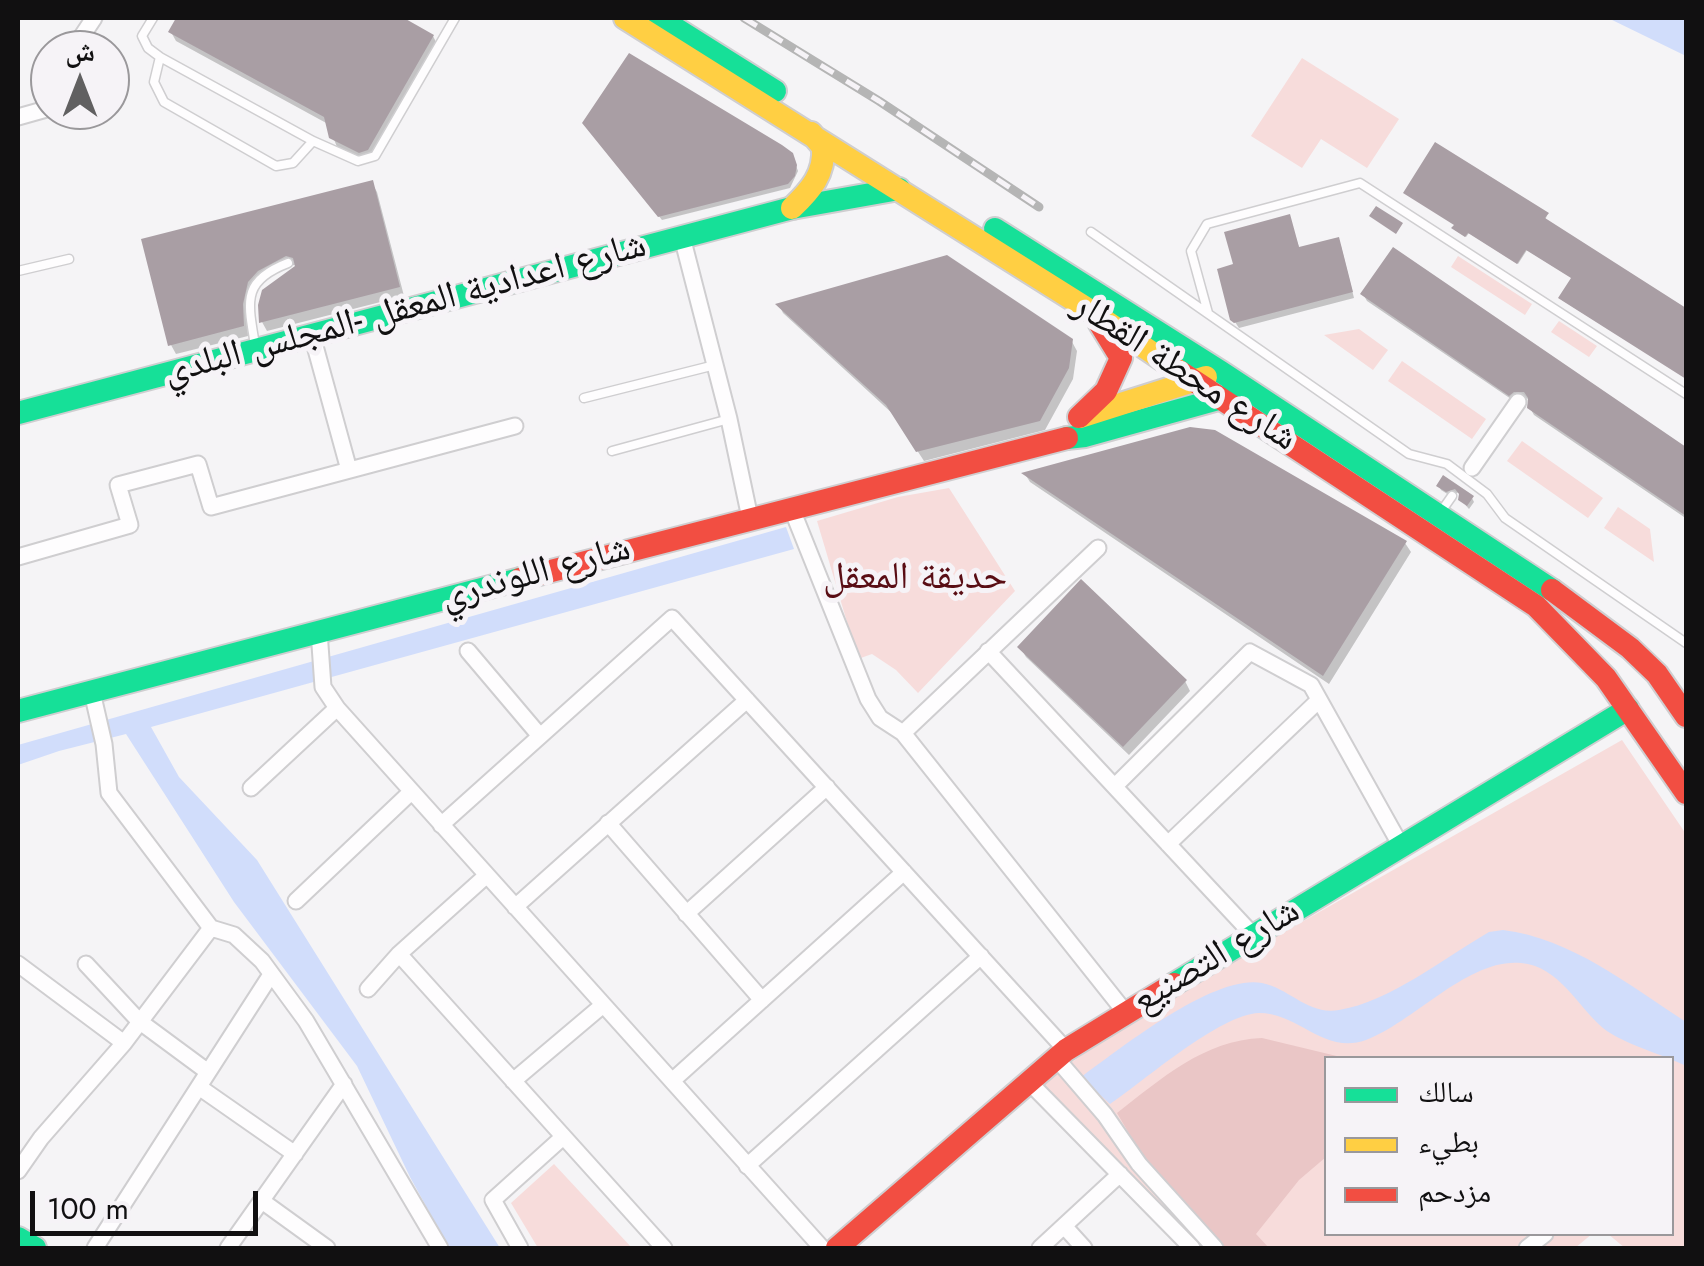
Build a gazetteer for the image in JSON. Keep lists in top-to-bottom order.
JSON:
{
  "streets": {
    "main road": [
      "شارع اعدادية المعقل -المجلس البلدي",
      "شارع محطة القطار",
      "شارع اللوندري",
      "شارع التصنيع"
    ]
  },
  "crossings": [
    ["شارع اعدادية المعقل -المجلس البلدي", "شارع محطة القطار"],
    ["شارع محطة القطار", "شارع اللوندري"],
    ["شارع محطة القطار", "شارع التصنيع"]
  ],
  "parks": ["حديقة المعقل"],
  "legend": ["سالك", "بطيء", "مزدحم"],
  "scale_bar": "100 m",
  "north": "top"
}
